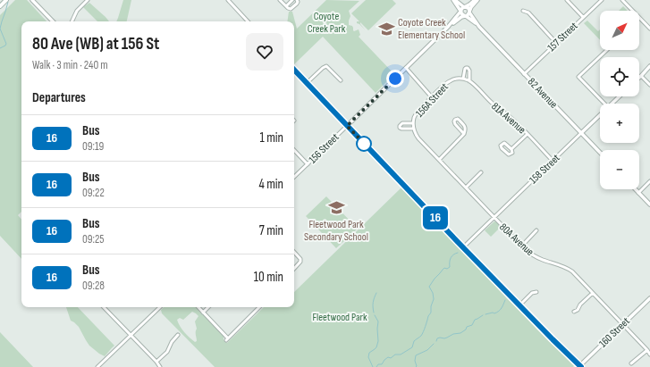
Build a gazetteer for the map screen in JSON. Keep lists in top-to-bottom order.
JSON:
{
  "streets": {
    "street": [
      "157 Street",
      "82 Avenue",
      "156A Street",
      "81A Avenue",
      "156 Street",
      "158 Street",
      "80A Avenue",
      "160 Street"
    ]
  },
  "crossings": [
    ["157 Street", "82 Avenue"],
    ["82 Avenue", "156 Street"],
    ["82 Avenue", "158 Street"],
    ["156A Street", "81A Avenue"],
    ["156A Street", "80A Avenue"],
    ["81A Avenue", "158 Street"],
    ["158 Street", "80A Avenue"],
    ["80A Avenue", "160 Street"]
  ],
  "parks": ["Coyote Creek Park", "Fleetwood Park"],
  "places": {
    "school or university": ["Coyote Creek Elementary School", "Fleetwood Park Secondary School"]
  },
  "lines": ["bus line 16"],
  "north": "top right",
  "page": {
    "on_map": "16",
    "map_buttons": ["+", "−"],
    "heading": [
      ["80 Ave (WB) at 156 St", "Walk · 3 min · 240 m"],
      "Departures"
    ],
    "list": [
      {
        "mark": "16",
        "name": "Bus",
        "note": "09:19",
        "value": "1 min"
      },
      {
        "mark": "16",
        "name": "Bus",
        "note": "09:22",
        "value": "4 min"
      },
      {
        "mark": "16",
        "name": "Bus",
        "note": "09:25",
        "value": "7 min"
      },
      {
        "mark": "16",
        "name": "Bus",
        "note": "09:28",
        "value": "10 min"
      }
    ]
  }
}
